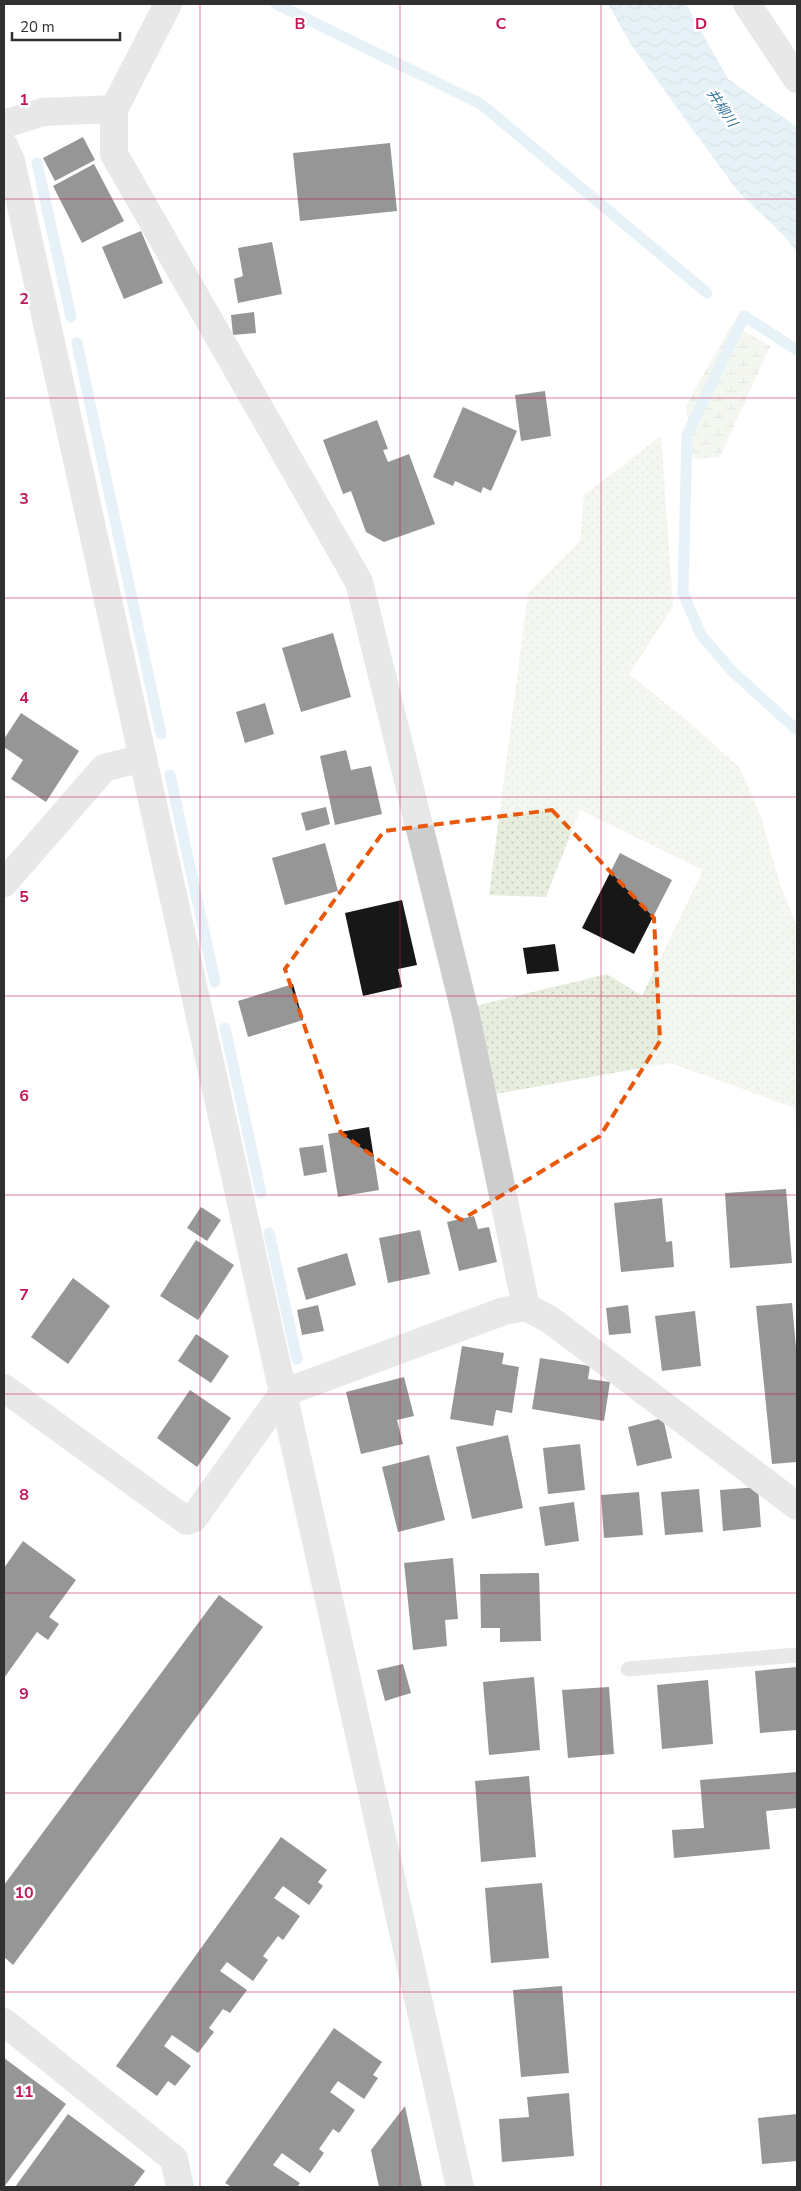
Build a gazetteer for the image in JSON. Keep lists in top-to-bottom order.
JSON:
{
  "water": ["井柳川"],
  "scale_bar": "20 m",
  "grid": {
    "columns": ["B", "C", "D"],
    "rows": [
      "1",
      "2",
      "3",
      "4",
      "5",
      "6",
      "7",
      "8",
      "9",
      "10",
      "11"
    ]
  }
}
